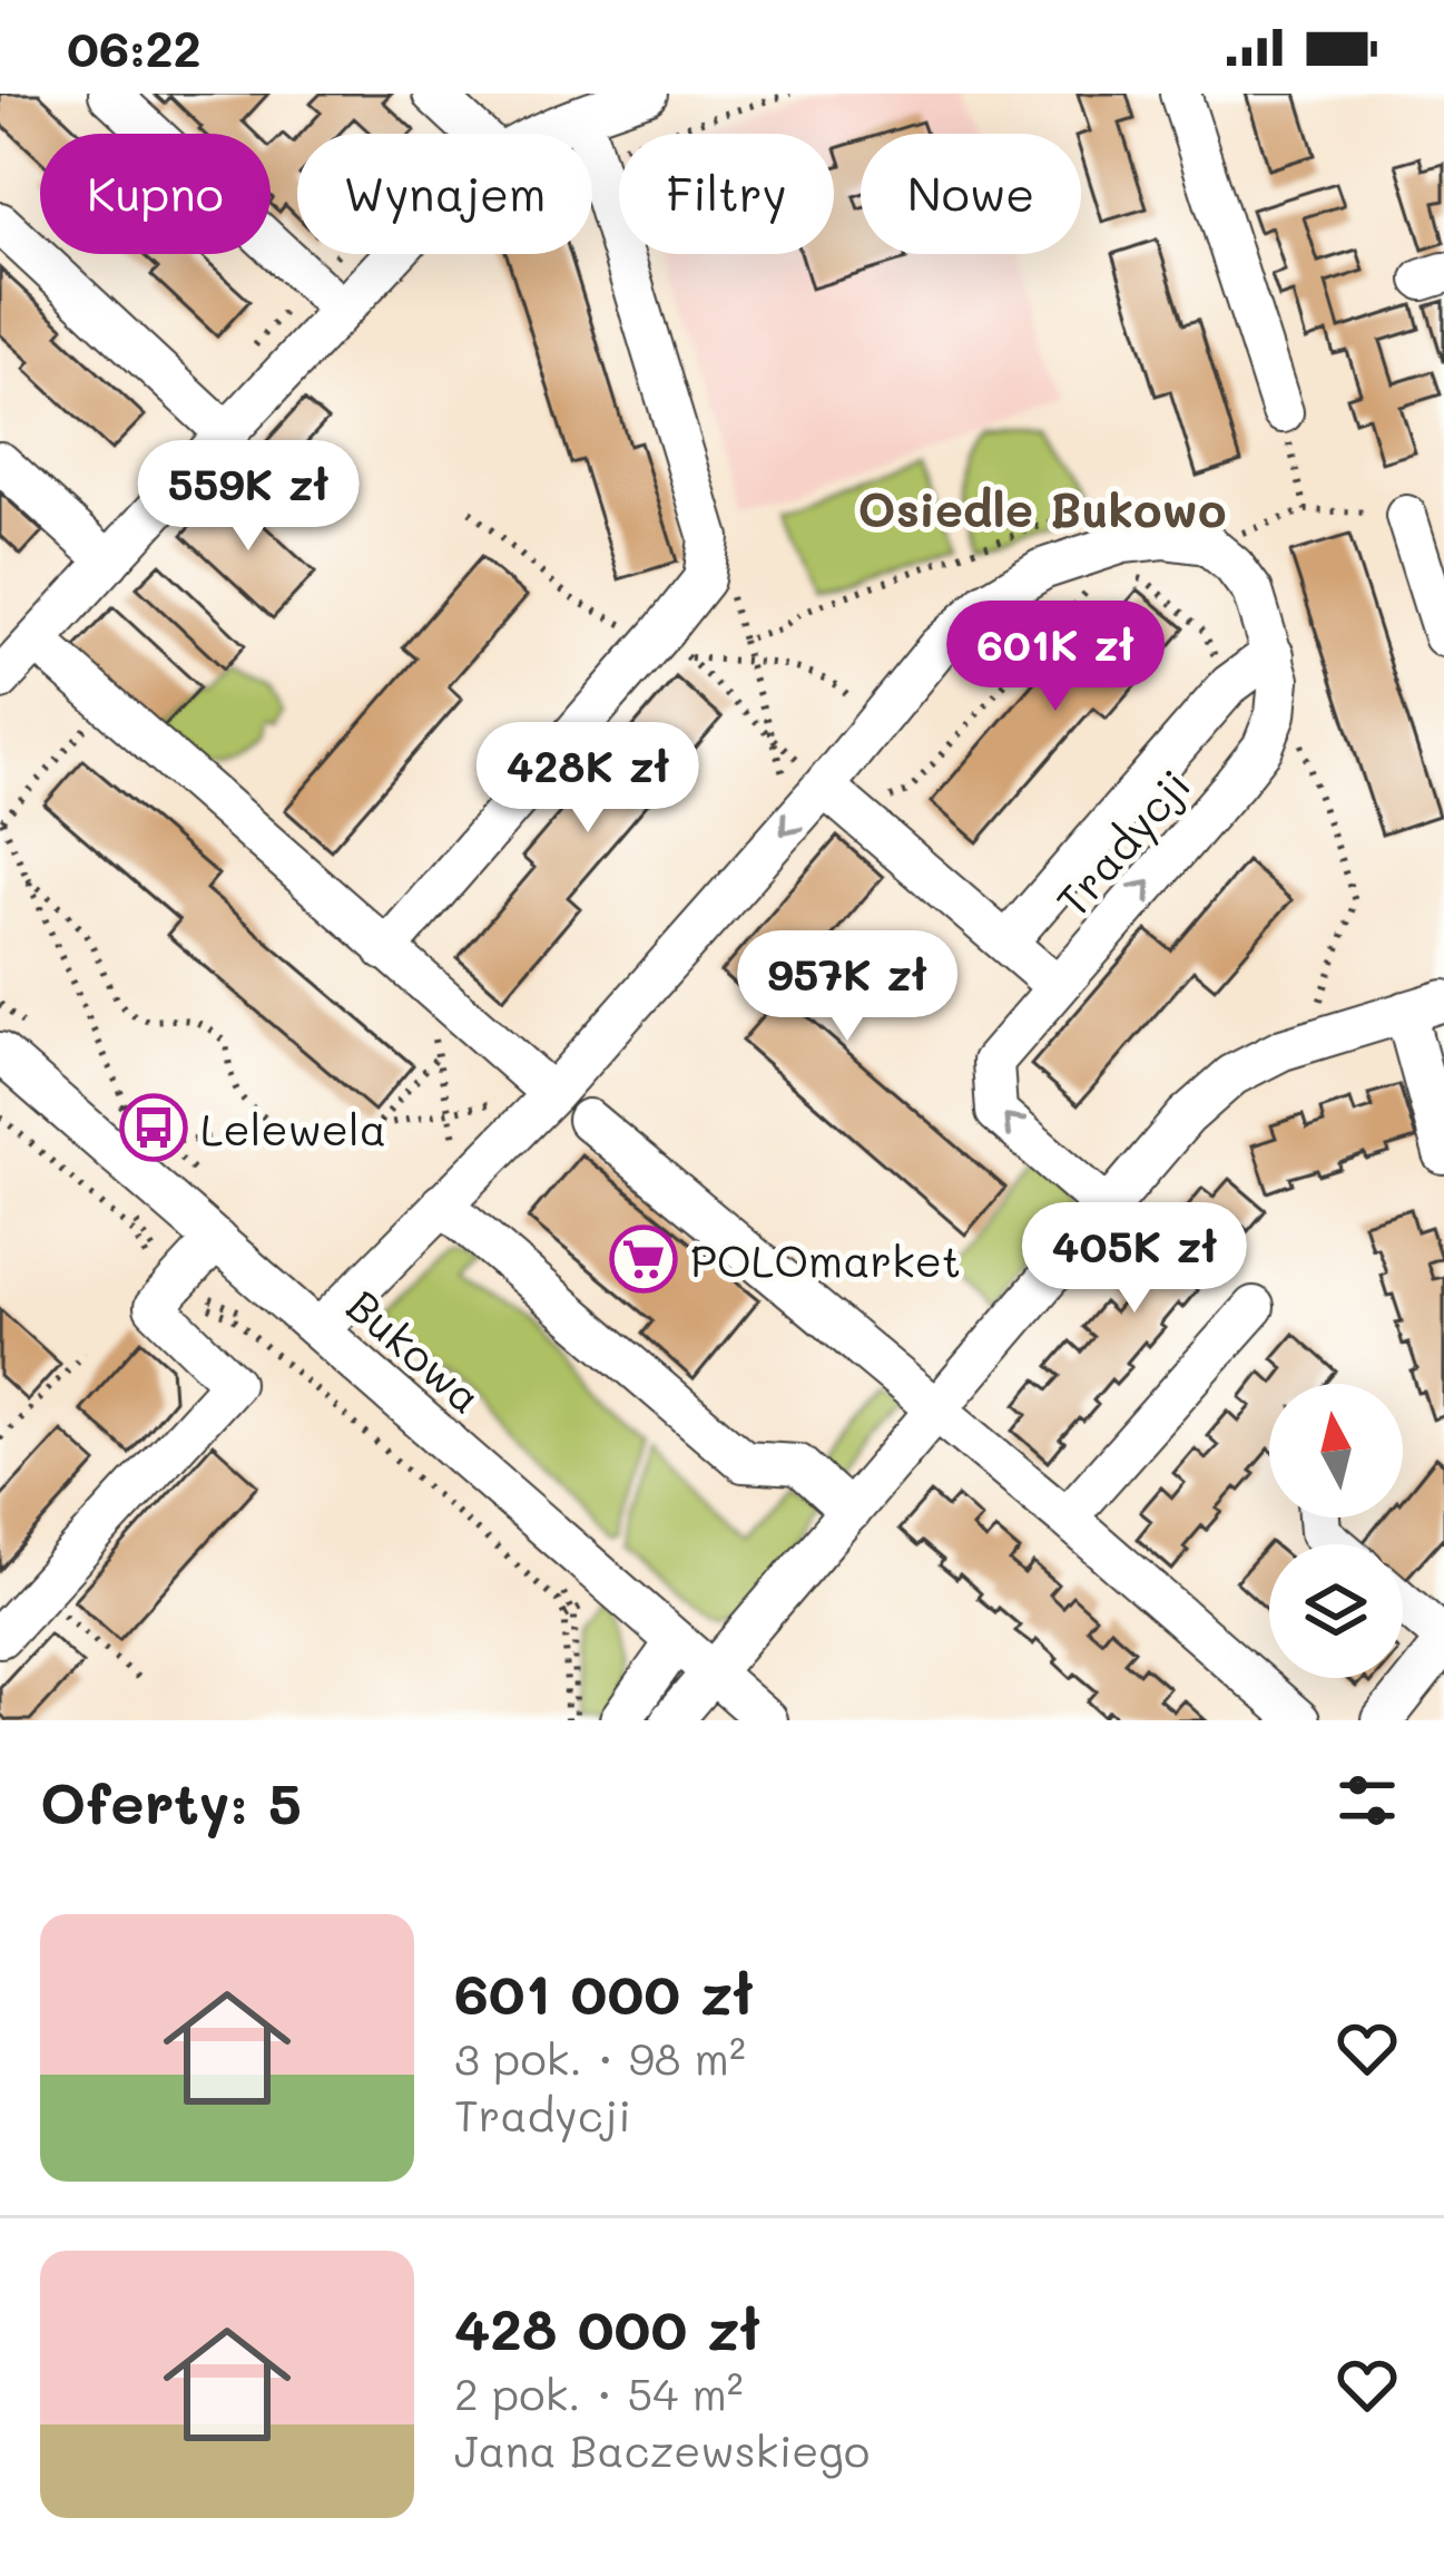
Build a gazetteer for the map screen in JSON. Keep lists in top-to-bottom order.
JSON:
{
  "streets": {
    "street": ["Tradycji", "Bukowa"]
  },
  "districts": ["Osiedle Bukowo"],
  "places": {
    "bus stop": ["Lelewela"],
    "supermarket": ["POLOmarket"]
  },
  "north": "top",
  "page": {
    "status": "06:22",
    "chip": [
      "Kupno",
      "Wynajem",
      "Filtry",
      "Nowe"
    ],
    "price": [
      "559K zł",
      "601K zł",
      "428K zł",
      "957K zł",
      "405K zł"
    ],
    "heading": "Oferty: 5",
    "list": [
      {
        "name": "601 000 zł",
        "note": "3 pok. · 98 m² · Tradycji"
      },
      {
        "name": "428 000 zł",
        "note": "2 pok. · 54 m² · Jana Baczewskiego"
      }
    ]
  }
}
